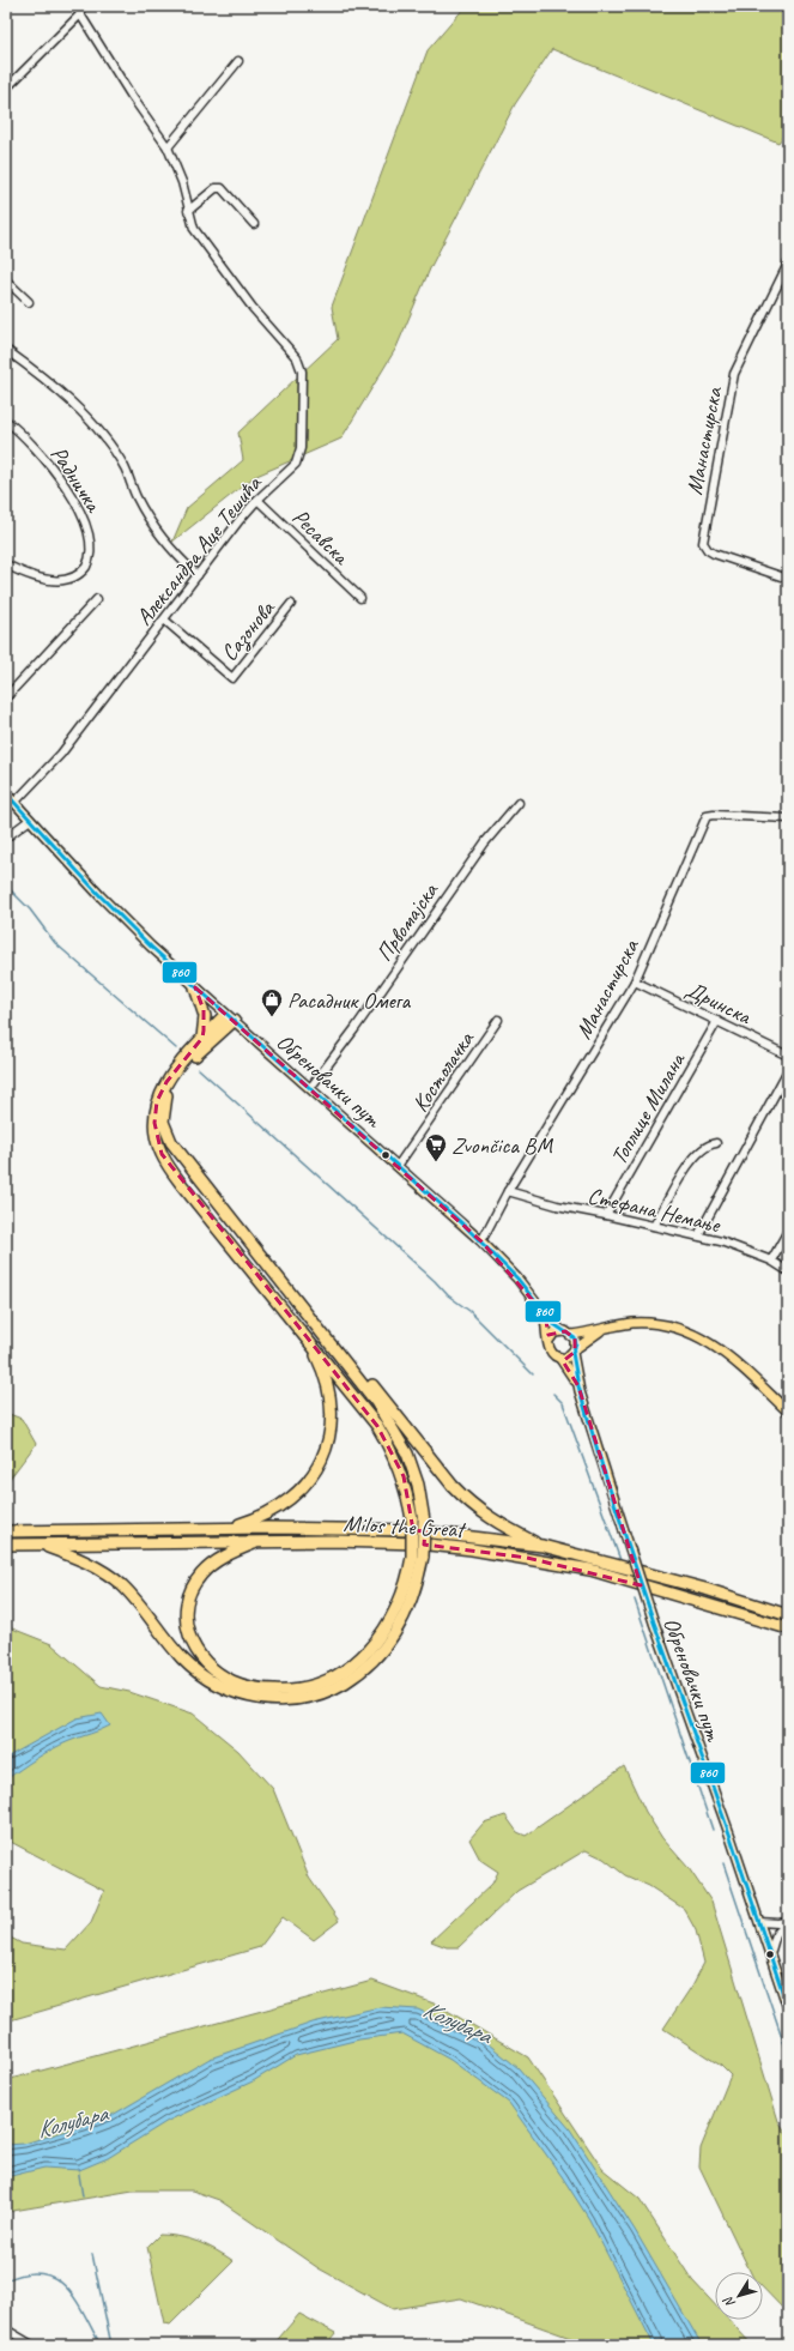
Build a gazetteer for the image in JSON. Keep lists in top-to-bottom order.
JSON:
{
  "streets": {
    "highway": ["Milos the Great"],
    "main road": ["Обреновачки пут"],
    "street": [
      "Манастирска",
      "Радничка",
      "Ресавска",
      "Александра Аце Тешића",
      "Сазонова",
      "Првомајска",
      "Дринска",
      "Костолачка",
      "Топлице Милана",
      "Стефана Немање"
    ]
  },
  "crossings": [
    ["Манастирска", "Дринска"],
    ["Манастирска", "Обреновачки пут"],
    ["Манастирска", "Стефана Немање"],
    ["Ресавска", "Александра Аце Тешића"],
    ["Александра Аце Тешића", "Сазонова"],
    ["Александра Аце Тешића", "Обреновачки пут"],
    ["Првомајска", "Обреновачки пут"],
    ["Дринска", "Топлице Милана"],
    ["Костолачка", "Обреновачки пут"],
    ["Топлице Милана", "Стефана Немање"]
  ],
  "water": ["Колубара"],
  "places": {
    "shop": ["Расадник Омега"],
    "supermarket": ["Zvončica BM"]
  },
  "lines": ["transit line 860"],
  "north": "bottom left"
}
